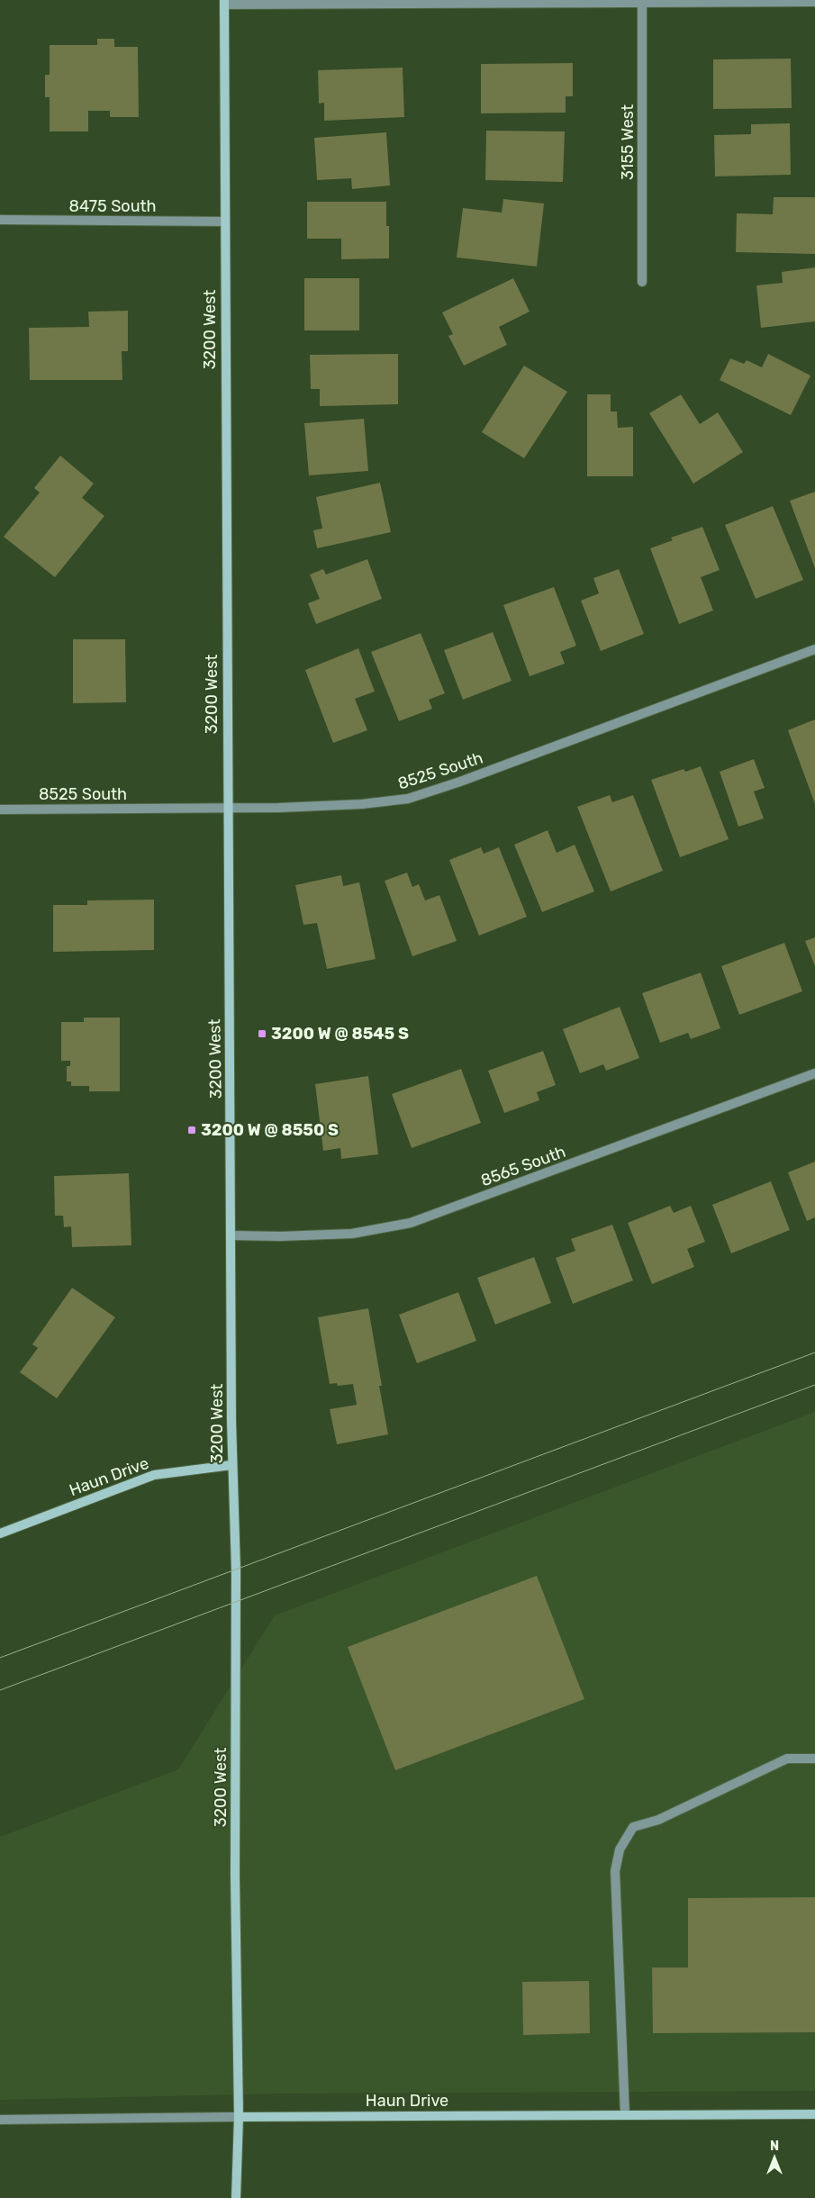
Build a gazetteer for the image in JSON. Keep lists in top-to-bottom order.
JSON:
{
  "streets": {
    "street": [
      "3155 West",
      "8475 South",
      "3200 West",
      "8525 South",
      "8565 South",
      "Haun Drive"
    ]
  },
  "crossings": [
    ["8475 South", "3200 West"],
    ["3200 West", "8525 South"],
    ["3200 West", "8565 South"],
    ["3200 West", "Haun Drive"]
  ],
  "places": {
    "transit": ["3200 W @ 8545 S", "3200 W @ 8550 S"]
  },
  "north": "top"
}
